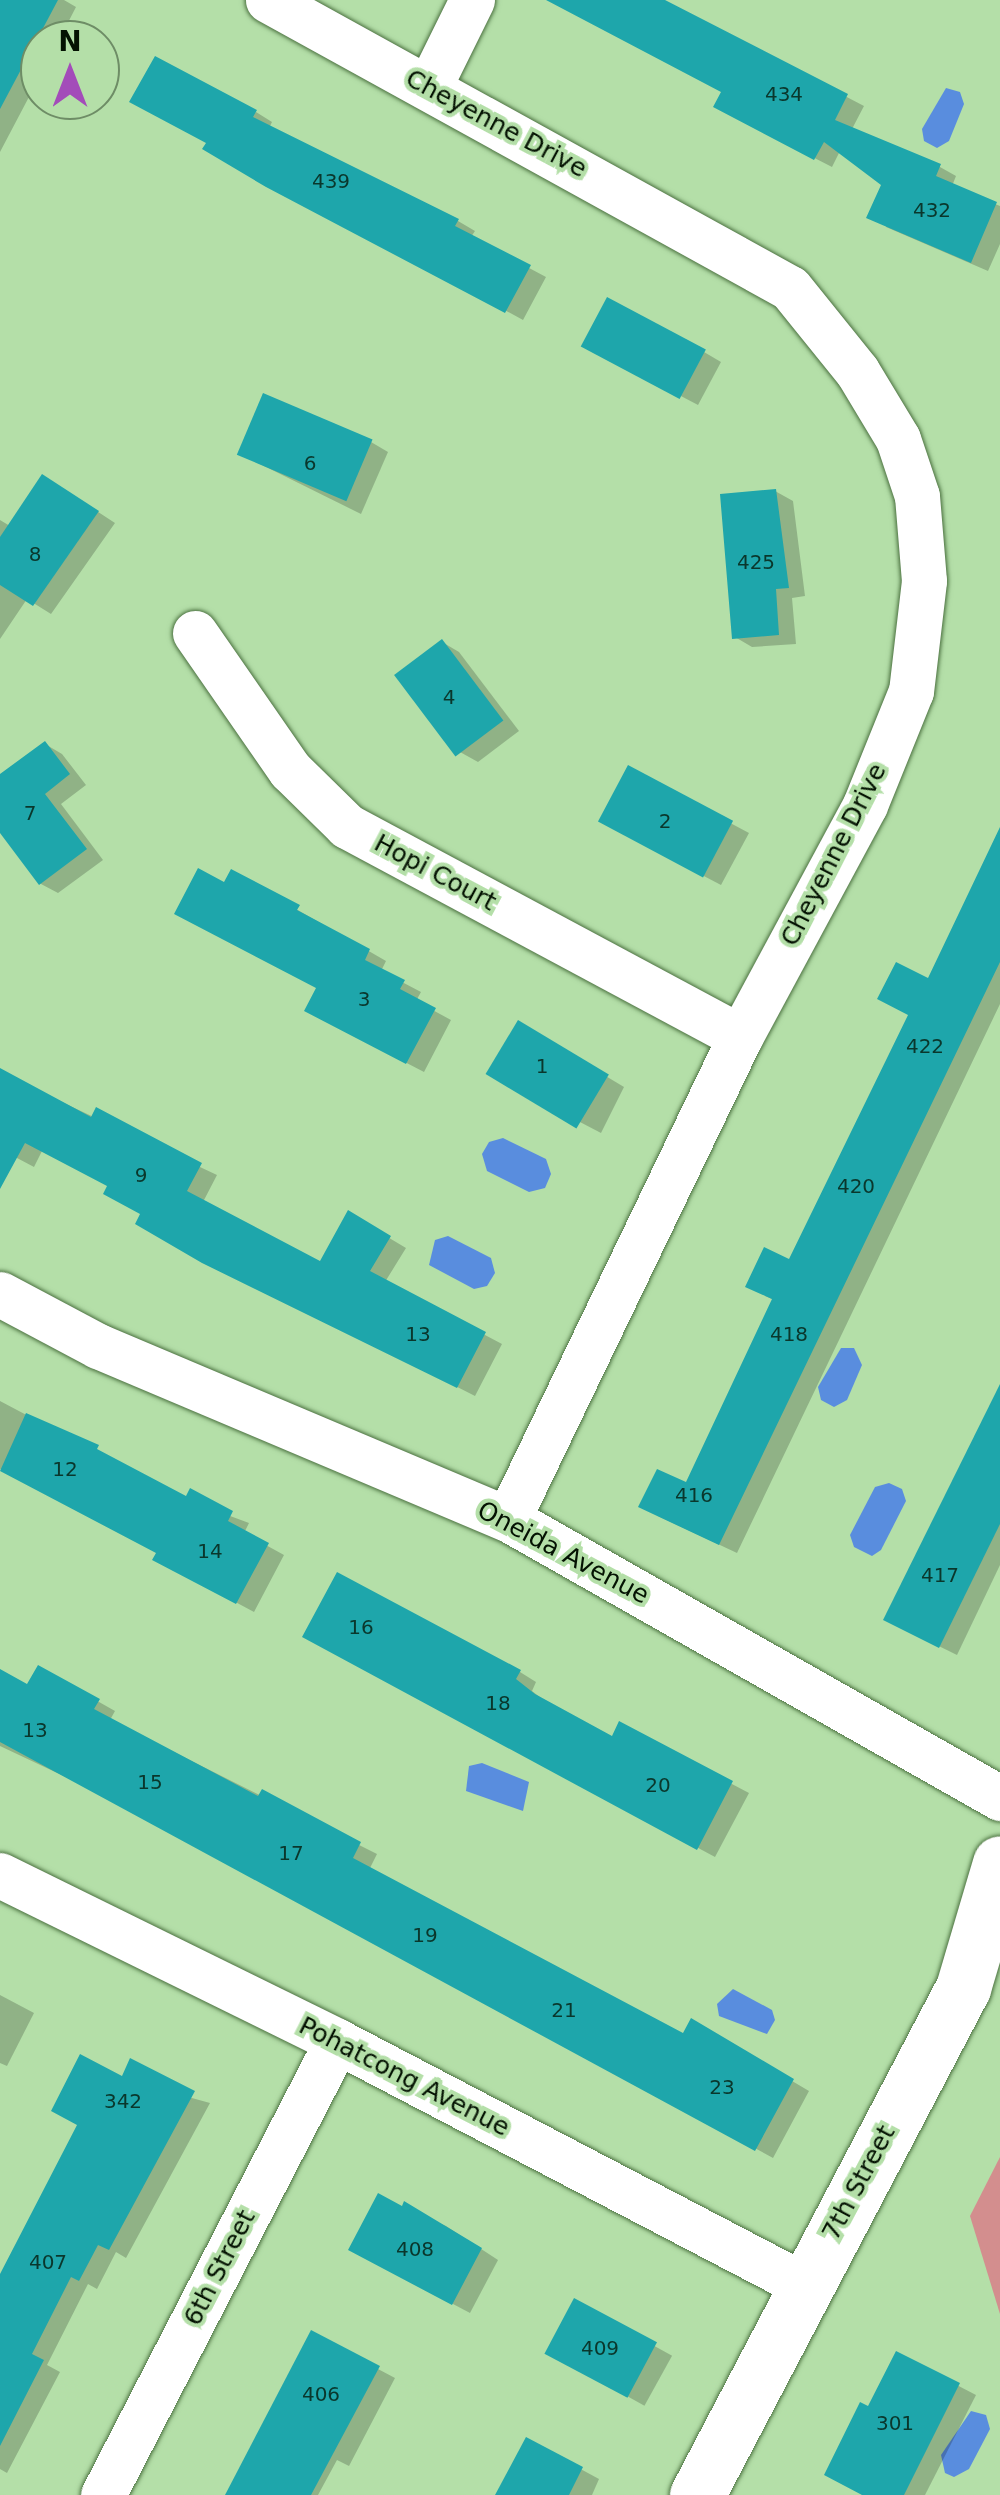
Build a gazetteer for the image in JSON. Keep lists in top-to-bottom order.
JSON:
{
  "streets": {
    "street": [
      "Cheyenne Drive",
      "Hopi Court",
      "Oneida Avenue",
      "Pohatcong Avenue",
      "7th Street",
      "6th Street"
    ]
  },
  "crossings": [
    ["Cheyenne Drive", "Hopi Court"],
    ["Cheyenne Drive", "Oneida Avenue"],
    ["Pohatcong Avenue", "7th Street"],
    ["Pohatcong Avenue", "6th Street"]
  ],
  "house_numbers": [
    "434",
    "439",
    "432",
    "6",
    "8",
    "425",
    "4",
    "7",
    "2",
    "3",
    "422",
    "1",
    "9",
    "420",
    "13",
    "418",
    "12",
    "416",
    "14",
    "417",
    "16",
    "18",
    "13",
    "15",
    "20",
    "17",
    "19",
    "21",
    "23",
    "342",
    "408",
    "407",
    "409",
    "406",
    "301"
  ],
  "north": "top"
}
